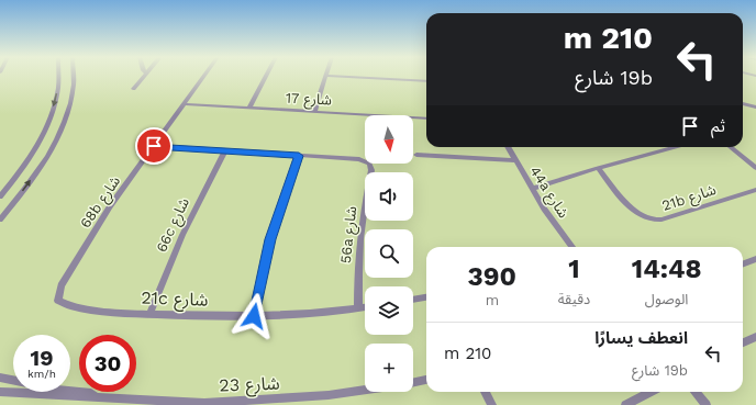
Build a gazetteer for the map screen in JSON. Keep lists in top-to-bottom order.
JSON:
{
  "streets": {
    "street": [
      "شارع 17",
      "44a شارع",
      "21b شارع",
      "68b شارع",
      "66c شارع",
      "56a شارع",
      "21c شارع",
      "شارع 23"
    ]
  },
  "crossings": [
    ["شارع 17", "68b شارع"],
    ["68b شارع", "21c شارع"],
    ["66c شارع", "21c شارع"],
    ["56a شارع", "21c شارع"]
  ],
  "north": "bottom",
  "page": {
    "turn": ["210 m", "19b شارع"],
    "then": "ثم",
    "map_buttons": "+",
    "eta": [
      "14:48",
      "الوصول",
      "1",
      "دقيقة",
      "390",
      "m"
    ],
    "list": [
      {
        "name": "انعطف يسارًا",
        "note": "19b شارع",
        "value": "210 m"
      }
    ],
    "speed": "19 km/h",
    "limit": "30"
  }
}
